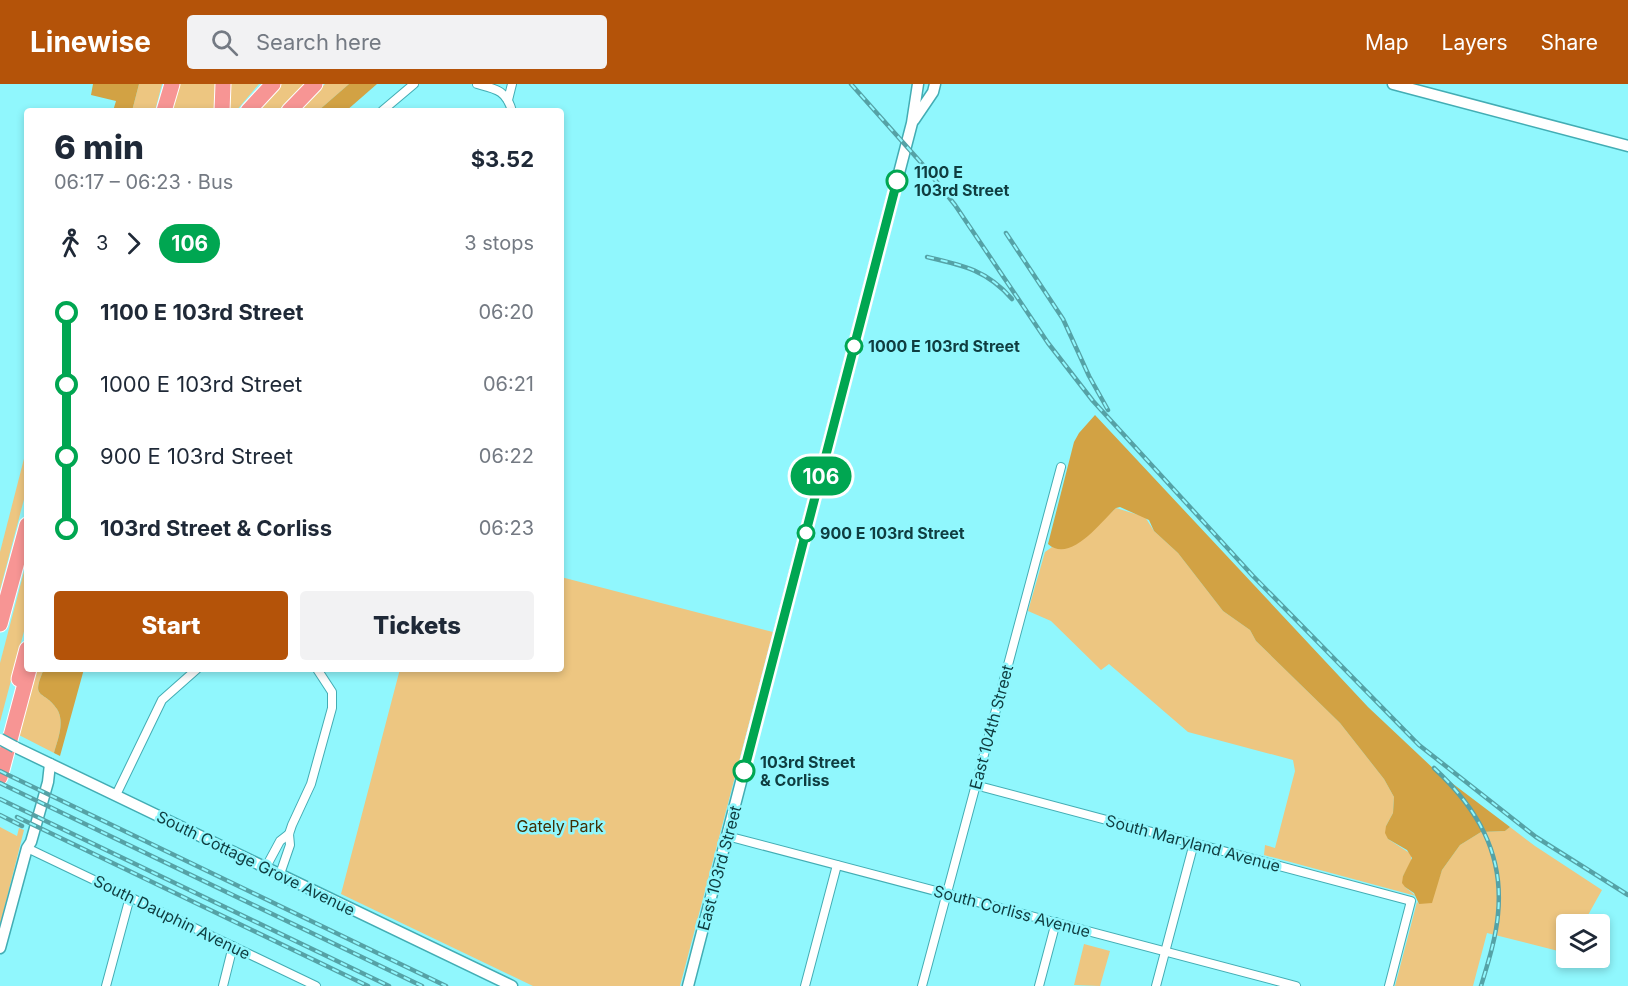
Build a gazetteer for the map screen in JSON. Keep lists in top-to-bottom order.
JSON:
{
  "streets": {
    "street": [
      "East 104th Street",
      "South Maryland Avenue",
      "South Cottage Grove Avenue",
      "East 103rd Street",
      "South Corliss Avenue",
      "South Dauphin Avenue"
    ]
  },
  "crossings": [
    ["East 104th Street", "South Maryland Avenue"],
    ["East 104th Street", "South Corliss Avenue"],
    ["East 103rd Street", "South Corliss Avenue"]
  ],
  "parks": ["Gately Park"],
  "places": [
    "1100 E 103rd Street",
    "1000 E 103rd Street",
    "900 E 103rd Street",
    "103rd Street & Corliss"
  ],
  "lines": ["bus line 106"],
  "page": {
    "header": "Linewise",
    "search": "Search here",
    "nav": ["Map", "Layers", "Share"],
    "on_map": "106",
    "heading": ["6 min", "06:17 – 06:23 · Bus", "$3.52"],
    "legs": ["3", "106", "3 stops"],
    "list": [
      {
        "name": "1100 E 103rd Street",
        "value": "06:20"
      },
      {
        "name": "1000 E 103rd Street",
        "value": "06:21"
      },
      {
        "name": "900 E 103rd Street",
        "value": "06:22"
      },
      {
        "name": "103rd Street & Corliss",
        "value": "06:23"
      }
    ],
    "buttons": ["Start", "Tickets"]
  }
}
